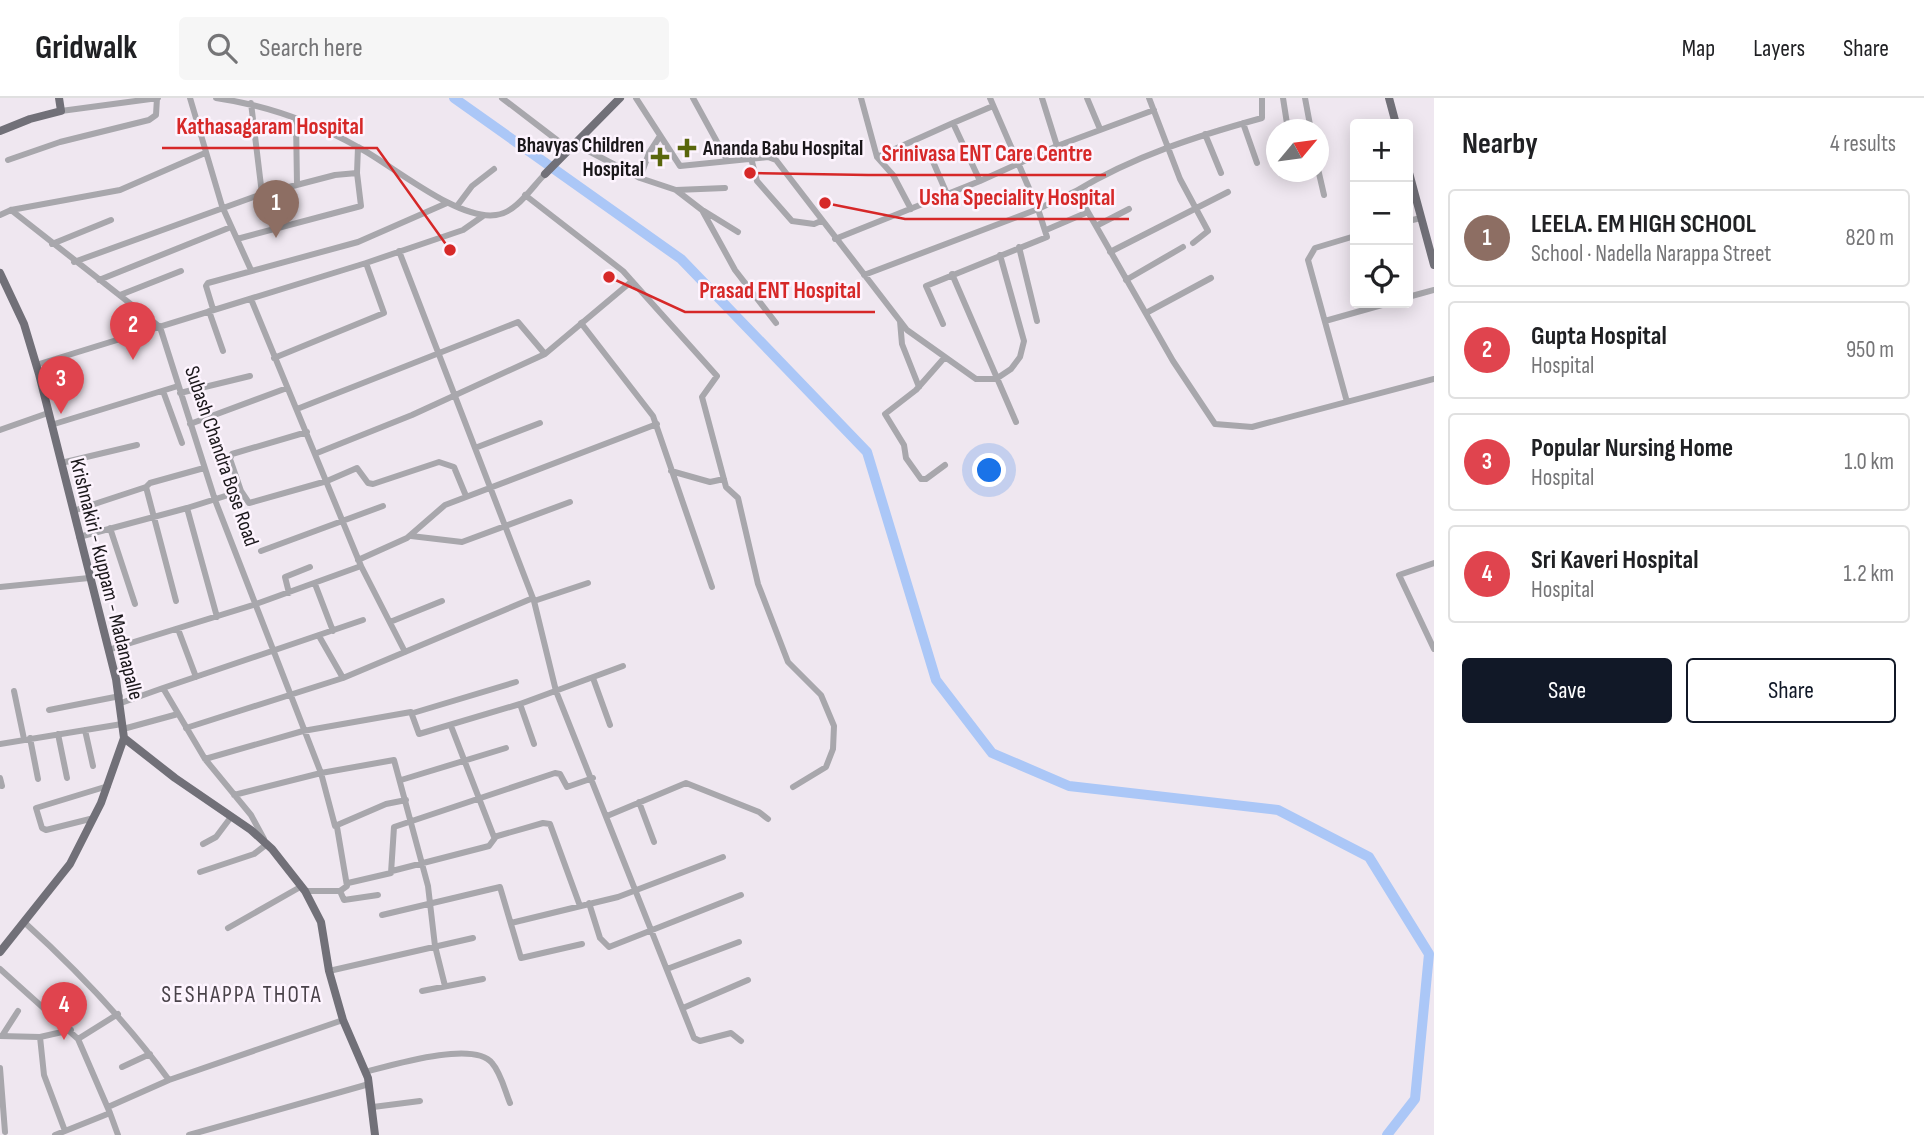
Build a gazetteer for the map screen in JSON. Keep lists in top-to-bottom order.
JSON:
{
  "streets": {
    "main road": ["Krishnakiri - Kuppam - Madanapalle"],
    "street": ["Subash Chandra Bose Road"]
  },
  "districts": ["SESHAPPA THOTA"],
  "places": {
    "health": ["Ananda Babu Hospital", "Bhavyas Children Hospital"],
    "other": [
      "Srinivasa ENT Care Centre",
      "Usha Speciality Hospital",
      "Kathasagaram Hospital",
      "Prasad ENT Hospital"
    ]
  },
  "north": "top right",
  "page": {
    "header": "Gridwalk",
    "search": "Search here",
    "nav": ["Map", "Layers", "Share"],
    "heading": ["Nearby", "4 results"],
    "map_buttons": ["+", "−"],
    "pins": [
      "1",
      "2",
      "3",
      "4"
    ],
    "list": [
      {
        "mark": "1",
        "name": "LEELA. EM HIGH SCHOOL",
        "note": "School · Nadella Narappa Street",
        "value": "820 m"
      },
      {
        "mark": "2",
        "name": "Gupta Hospital",
        "note": "Hospital",
        "value": "950 m"
      },
      {
        "mark": "3",
        "name": "Popular Nursing Home",
        "note": "Hospital",
        "value": "1.0 km"
      },
      {
        "mark": "4",
        "name": "Sri Kaveri Hospital",
        "note": "Hospital",
        "value": "1.2 km"
      }
    ],
    "buttons": ["Save", "Share"]
  }
}
